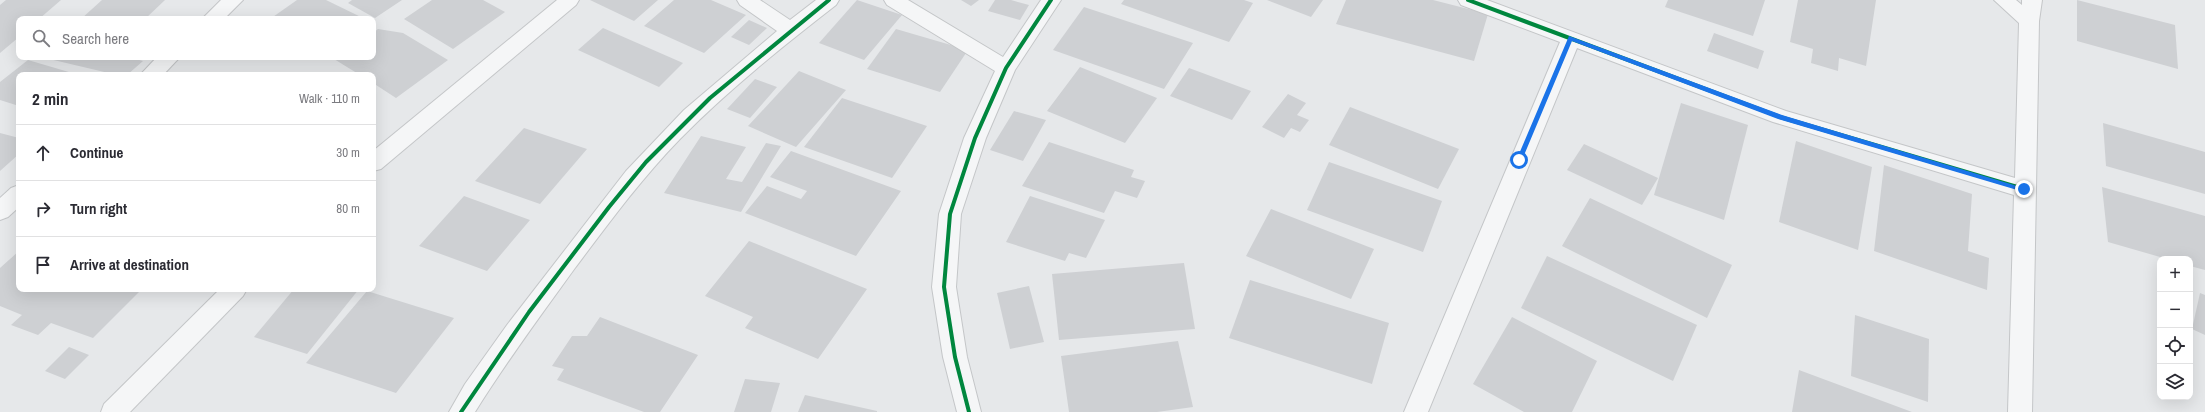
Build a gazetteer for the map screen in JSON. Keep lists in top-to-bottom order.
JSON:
{
  "page": {
    "search": "Search here",
    "heading": ["2 min", "Walk · 110 m"],
    "list": [
      ["Continue", "30 m"],
      ["Turn right", "80 m"],
      "Arrive at destination"
    ],
    "map_buttons": ["+", "−"]
  }
}
